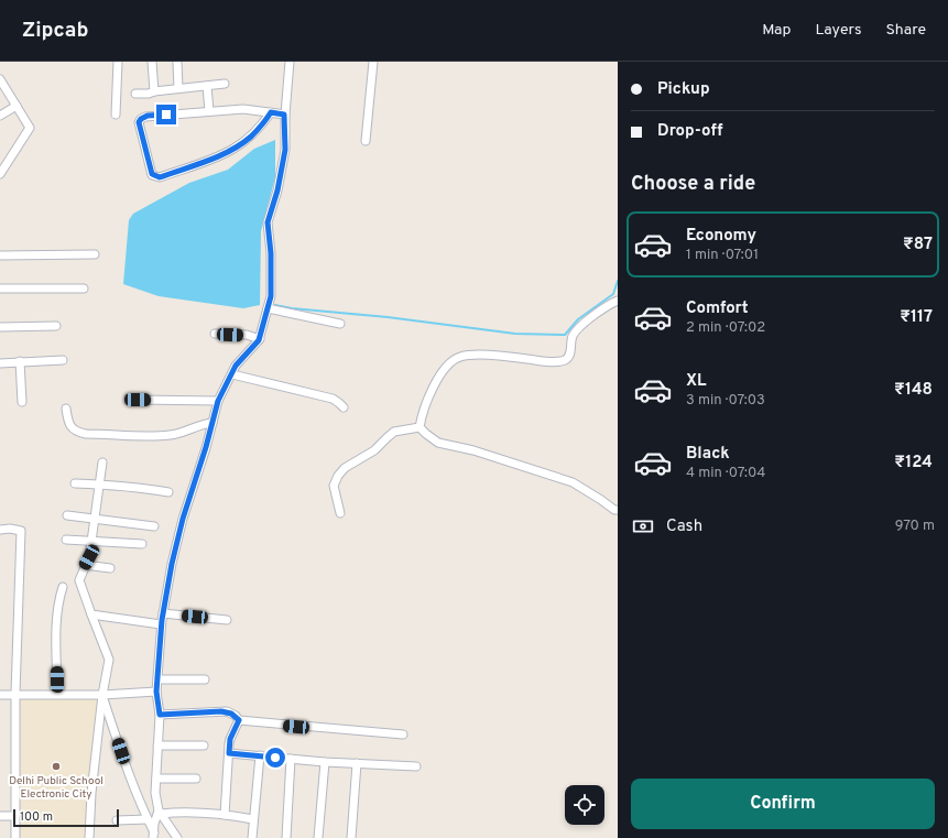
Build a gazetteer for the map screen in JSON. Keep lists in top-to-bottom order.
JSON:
{
  "places": ["Delhi Public School Electronic City"],
  "scale_bar": "100 m",
  "page": {
    "header": "Zipcab",
    "nav": ["Map", "Layers", "Share"],
    "banner": ["Pickup", "Drop-off"],
    "heading": "Choose a ride",
    "list": [
      {
        "name": "Economy",
        "note": "1 min · 07:01",
        "value": "₹87"
      },
      {
        "name": "Comfort",
        "note": "2 min · 07:02",
        "value": "₹117"
      },
      {
        "name": "XL",
        "note": "3 min · 07:03",
        "value": "₹148"
      },
      {
        "name": "Black",
        "note": "4 min · 07:04",
        "value": "₹124"
      }
    ],
    "pay": ["Cash", "970 m"],
    "buttons": "Confirm",
    "scale": "100 m"
  }
}
